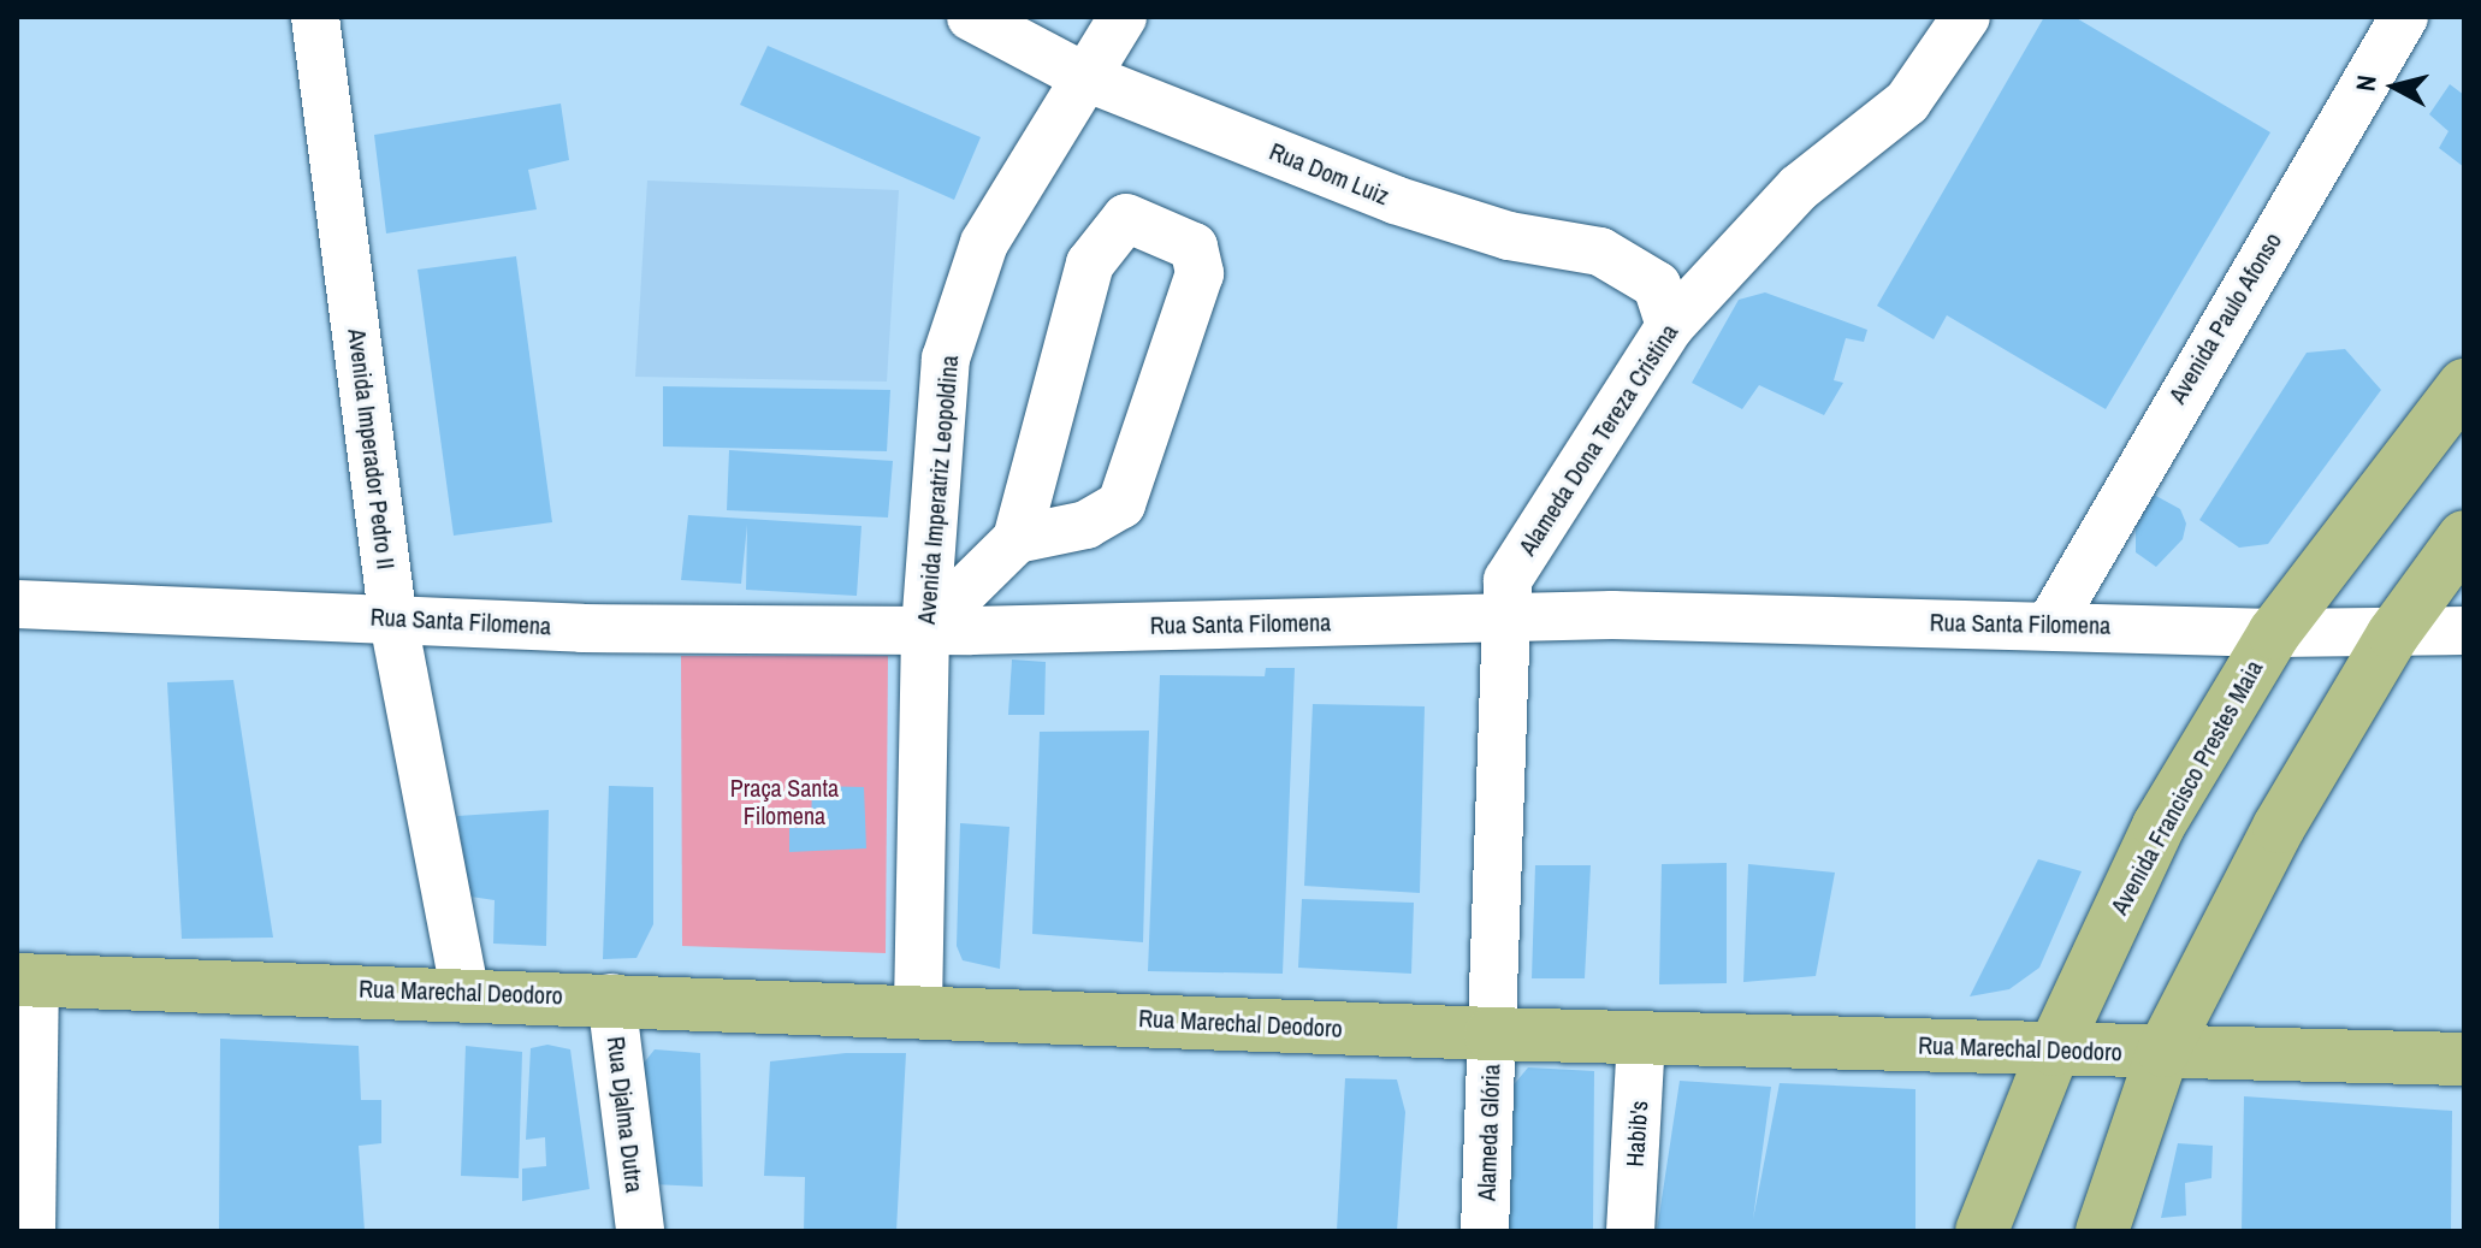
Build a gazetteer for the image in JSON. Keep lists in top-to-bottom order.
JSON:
{
  "streets": {
    "main road": ["Avenida Francisco Prestes Maia", "Rua Marechal Deodoro"],
    "street": [
      "Rua Dom Luiz",
      "Avenida Paulo Afonso",
      "Alameda Dona Tereza Cristina",
      "Avenida Imperador Pedro II",
      "Avenida Imperatriz Leopoldina",
      "Rua Santa Filomena",
      "Rua Djalma Dutra",
      "Alameda Glória",
      "Habib's"
    ]
  },
  "crossings": [
    ["Rua Dom Luiz", "Alameda Dona Tereza Cristina"],
    ["Rua Dom Luiz", "Avenida Imperatriz Leopoldina"],
    ["Avenida Paulo Afonso", "Rua Santa Filomena"],
    ["Alameda Dona Tereza Cristina", "Rua Santa Filomena"],
    ["Alameda Dona Tereza Cristina", "Rua Marechal Deodoro"],
    ["Alameda Dona Tereza Cristina", "Alameda Glória"],
    ["Avenida Imperador Pedro II", "Rua Santa Filomena"],
    ["Avenida Imperador Pedro II", "Rua Marechal Deodoro"],
    ["Avenida Imperatriz Leopoldina", "Rua Santa Filomena"],
    ["Avenida Imperatriz Leopoldina", "Rua Marechal Deodoro"],
    ["Rua Santa Filomena", "Avenida Francisco Prestes Maia"],
    ["Avenida Francisco Prestes Maia", "Rua Marechal Deodoro"],
    ["Rua Marechal Deodoro", "Rua Djalma Dutra"],
    ["Rua Marechal Deodoro", "Alameda Glória"],
    ["Rua Marechal Deodoro", "Habib's"]
  ],
  "parks": ["Praça Santa Filomena"],
  "north": "left"
}
